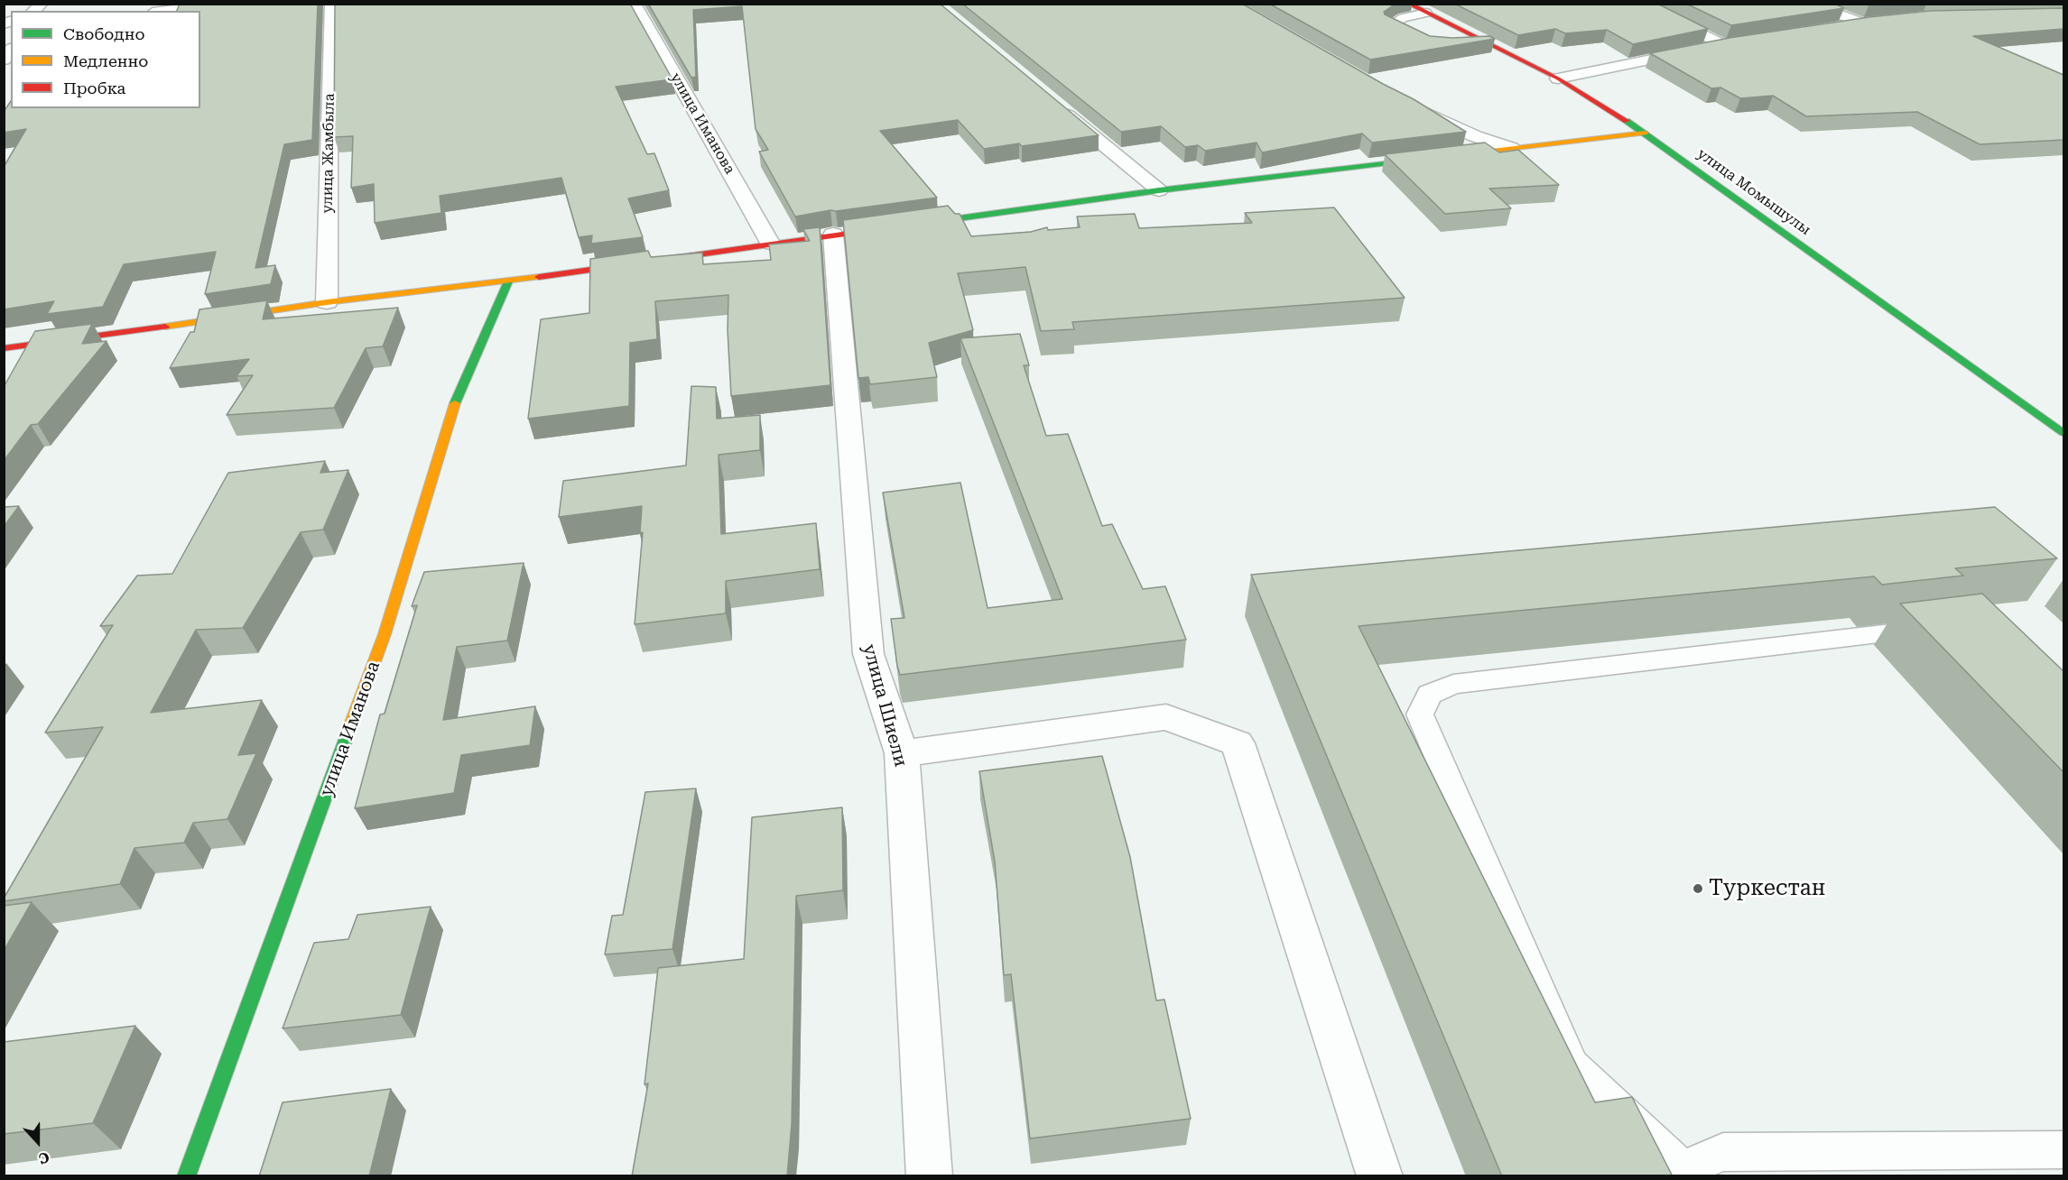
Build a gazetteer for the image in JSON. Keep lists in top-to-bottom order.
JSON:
{
  "streets": {
    "street": [
      "улица Иманова",
      "улица Жамбыла",
      "улица Момышулы",
      "улица Шиели"
    ]
  },
  "places": ["Туркестан"],
  "legend": ["Свободно", "Медленно", "Пробка"],
  "north": "bottom"
}
